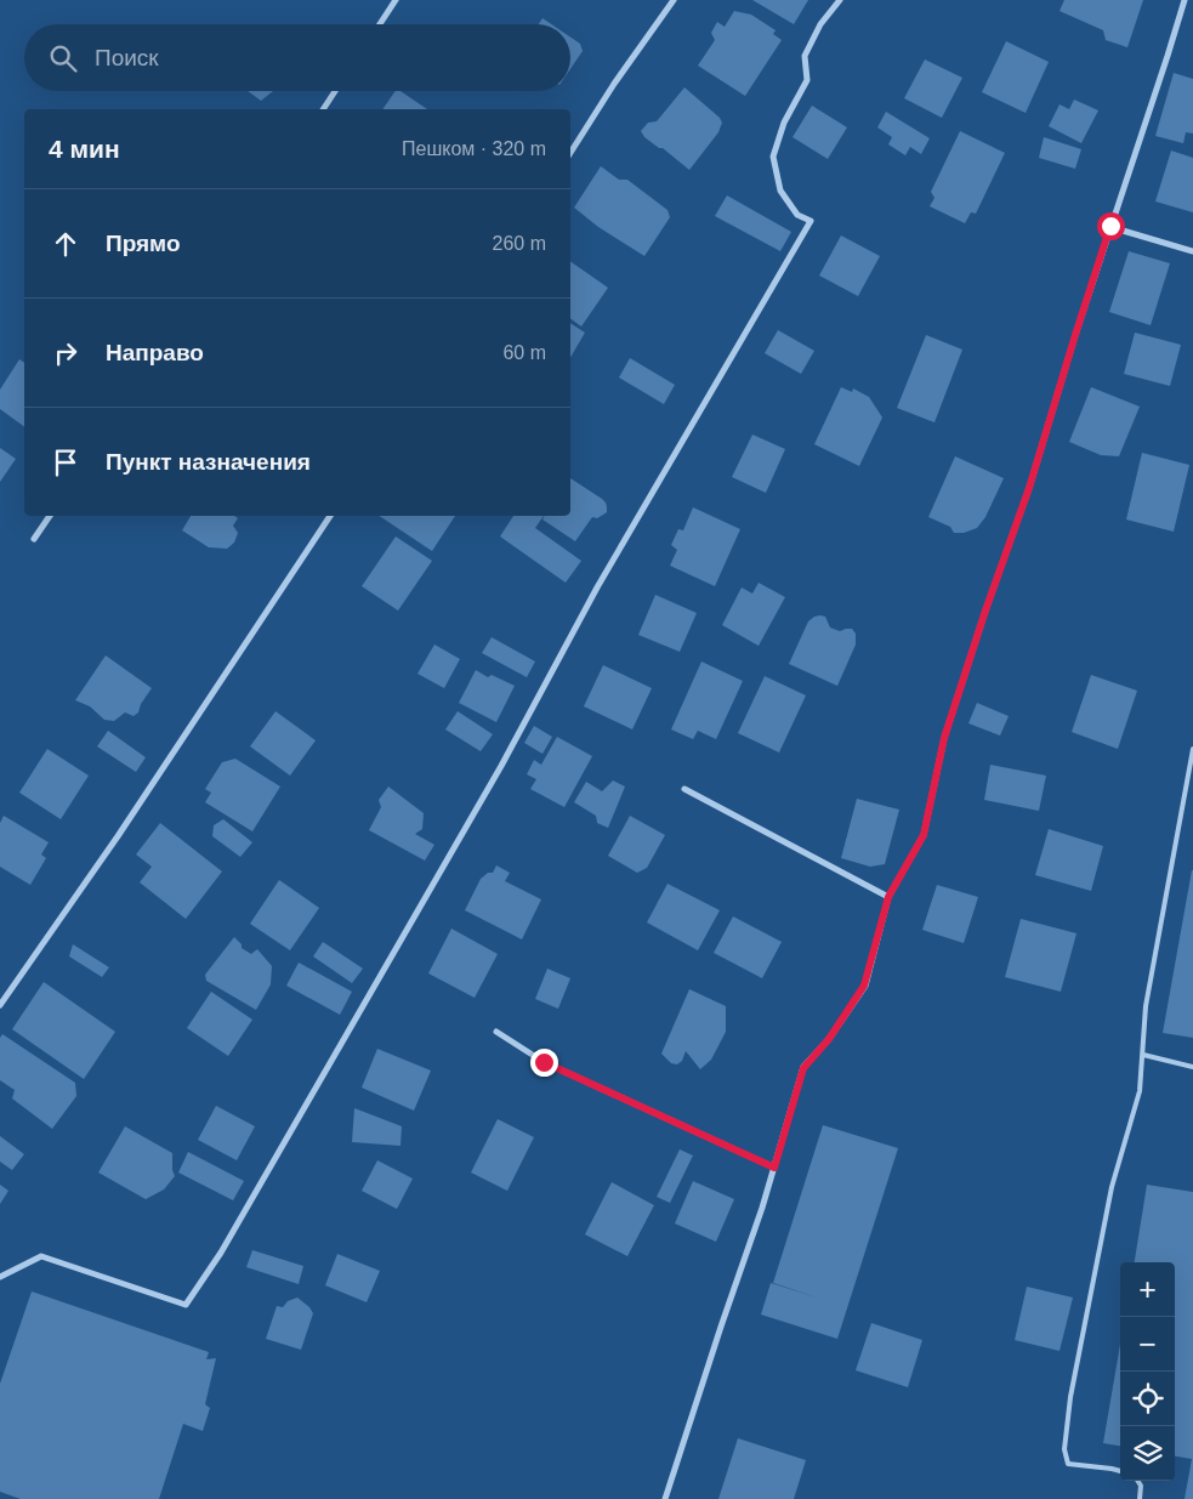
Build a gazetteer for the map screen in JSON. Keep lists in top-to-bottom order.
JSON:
{
  "page": {
    "search": "Поиск",
    "heading": ["4 мин", "Пешком · 320 m"],
    "list": [
      ["Прямо", "260 m"],
      ["Направо", "60 m"],
      "Пункт назначения"
    ],
    "map_buttons": ["+", "−"]
  }
}
